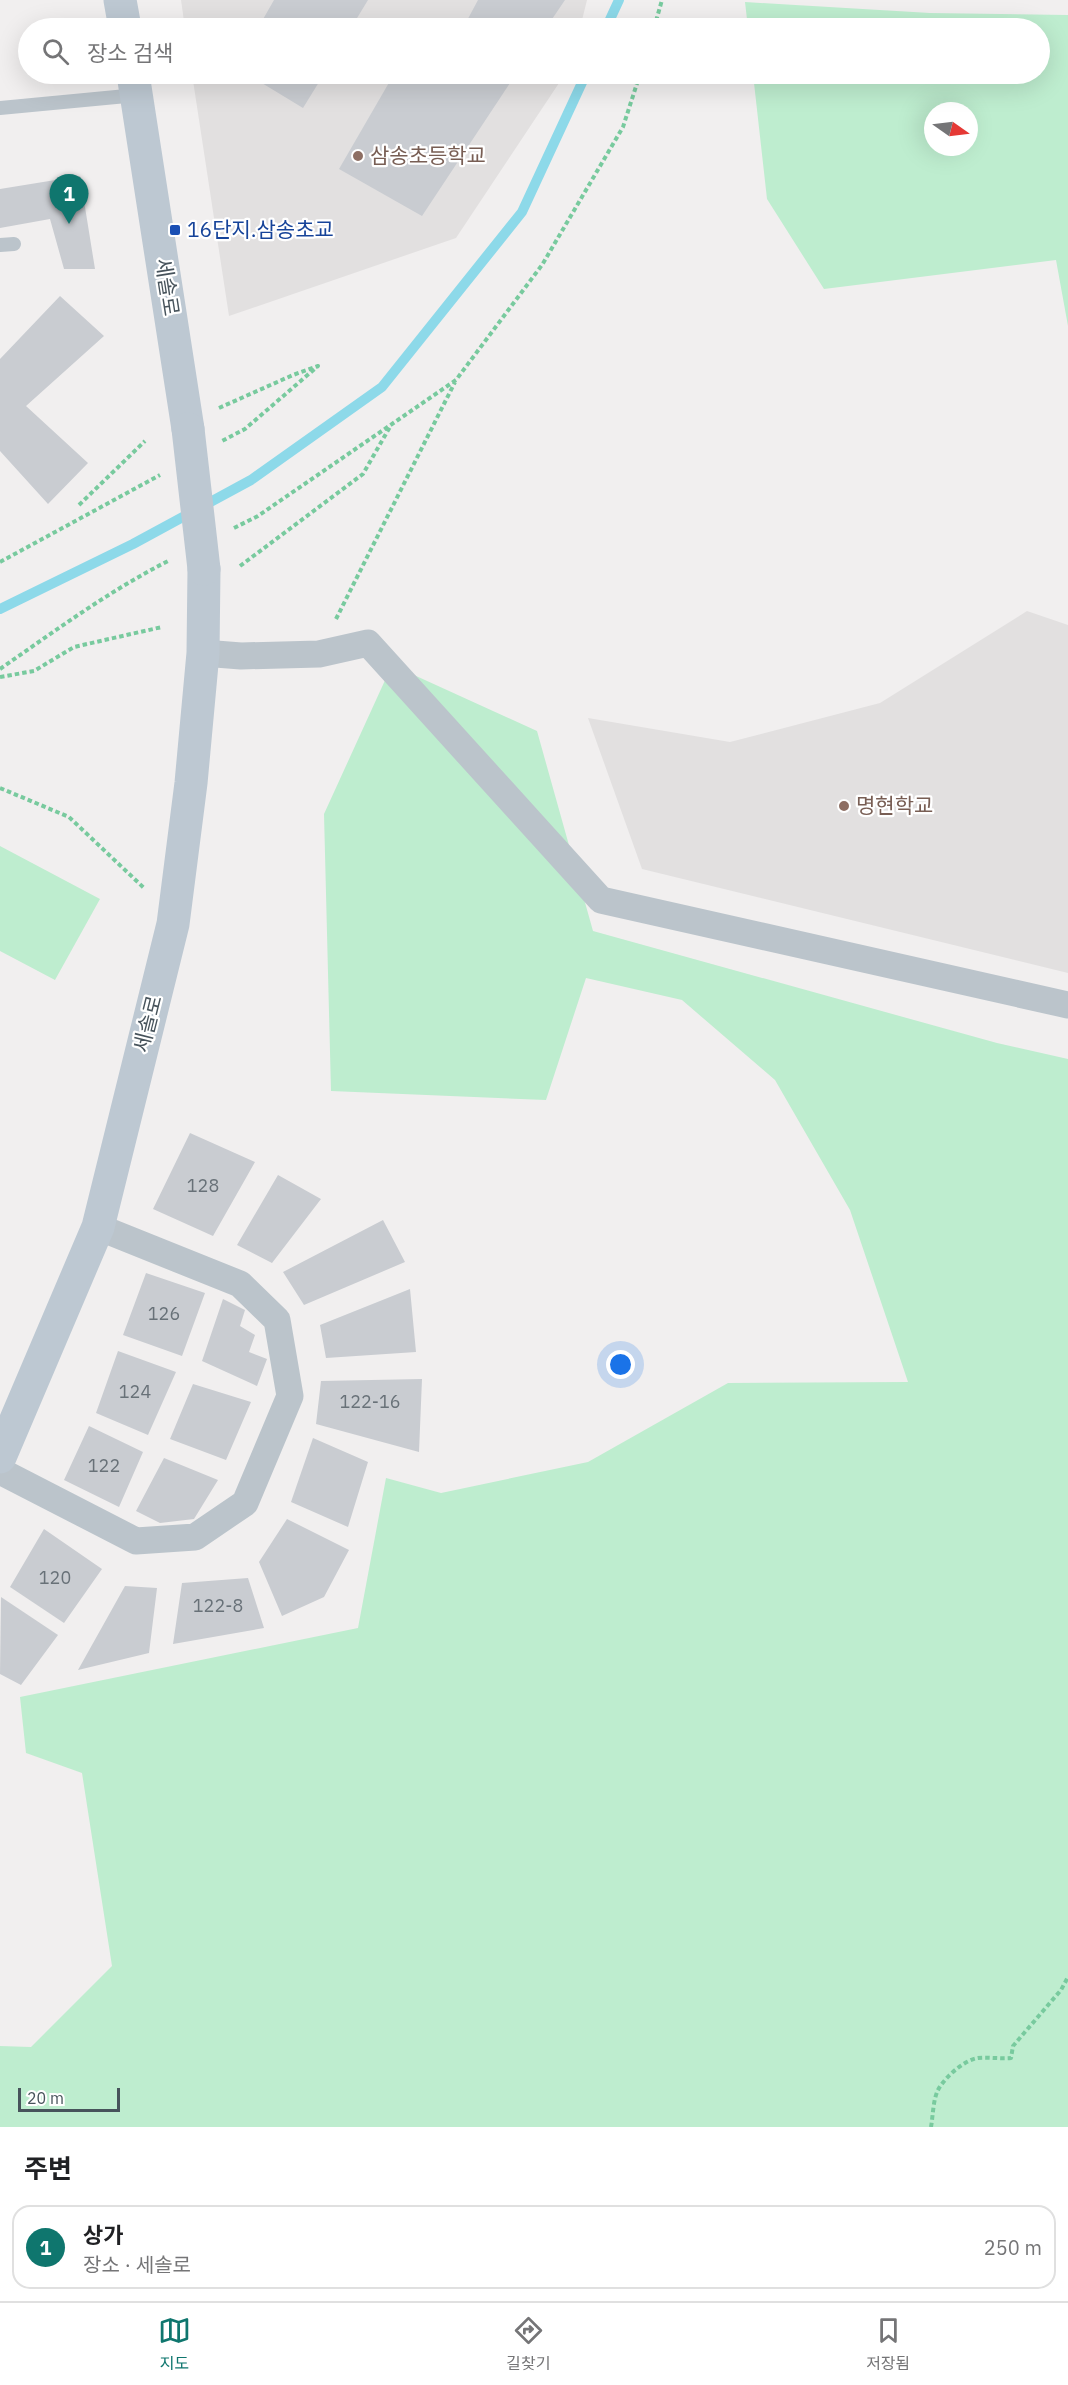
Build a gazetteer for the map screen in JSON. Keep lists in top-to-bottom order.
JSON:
{
  "streets": {
    "street": ["세솔로"]
  },
  "places": {
    "other": ["삼송초등학교", "명현학교"],
    "transit": ["16단지.삼송초교"]
  },
  "house_numbers": [
    "128",
    "126",
    "124",
    "122-16",
    "122",
    "120",
    "122-8"
  ],
  "scale_bar": "20 m",
  "north": "right",
  "page": {
    "search": "장소 검색",
    "pins": "1",
    "scale": "20 m",
    "heading": "주변",
    "list": [
      {
        "mark": "1",
        "name": "상가",
        "note": "장소 · 세솔로",
        "value": "250 m"
      }
    ],
    "nav": ["지도", "길찾기", "저장됨"]
  }
}
